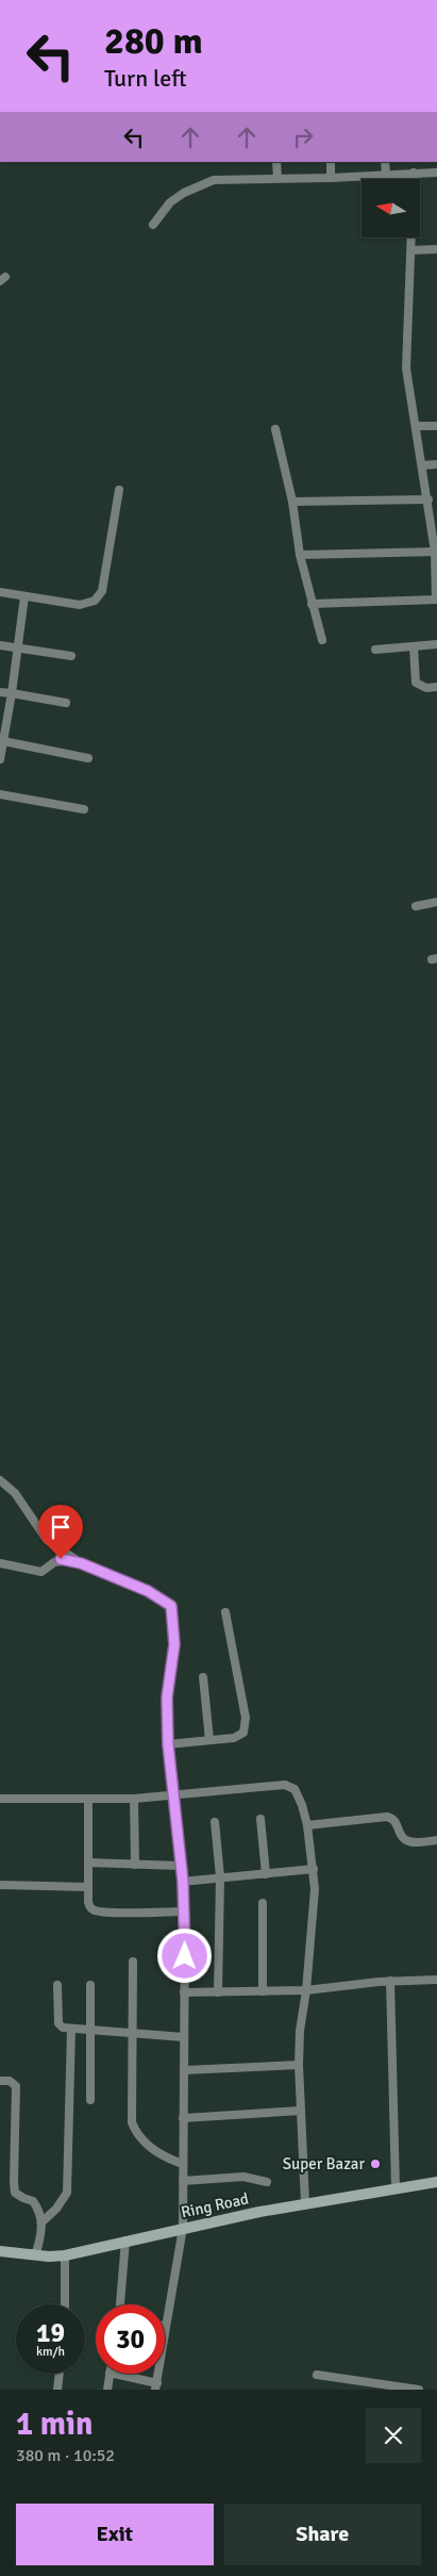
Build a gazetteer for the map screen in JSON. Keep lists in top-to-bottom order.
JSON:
{
  "streets": {
    "main road": ["Ring Road"]
  },
  "places": ["Super Bazar"],
  "north": "left",
  "page": {
    "turn": ["280 m", "Turn left"],
    "speed": "19 km/h",
    "limit": "30",
    "heading": ["1 min", "380 m · 10:52"],
    "buttons": ["Exit", "Share"]
  }
}
